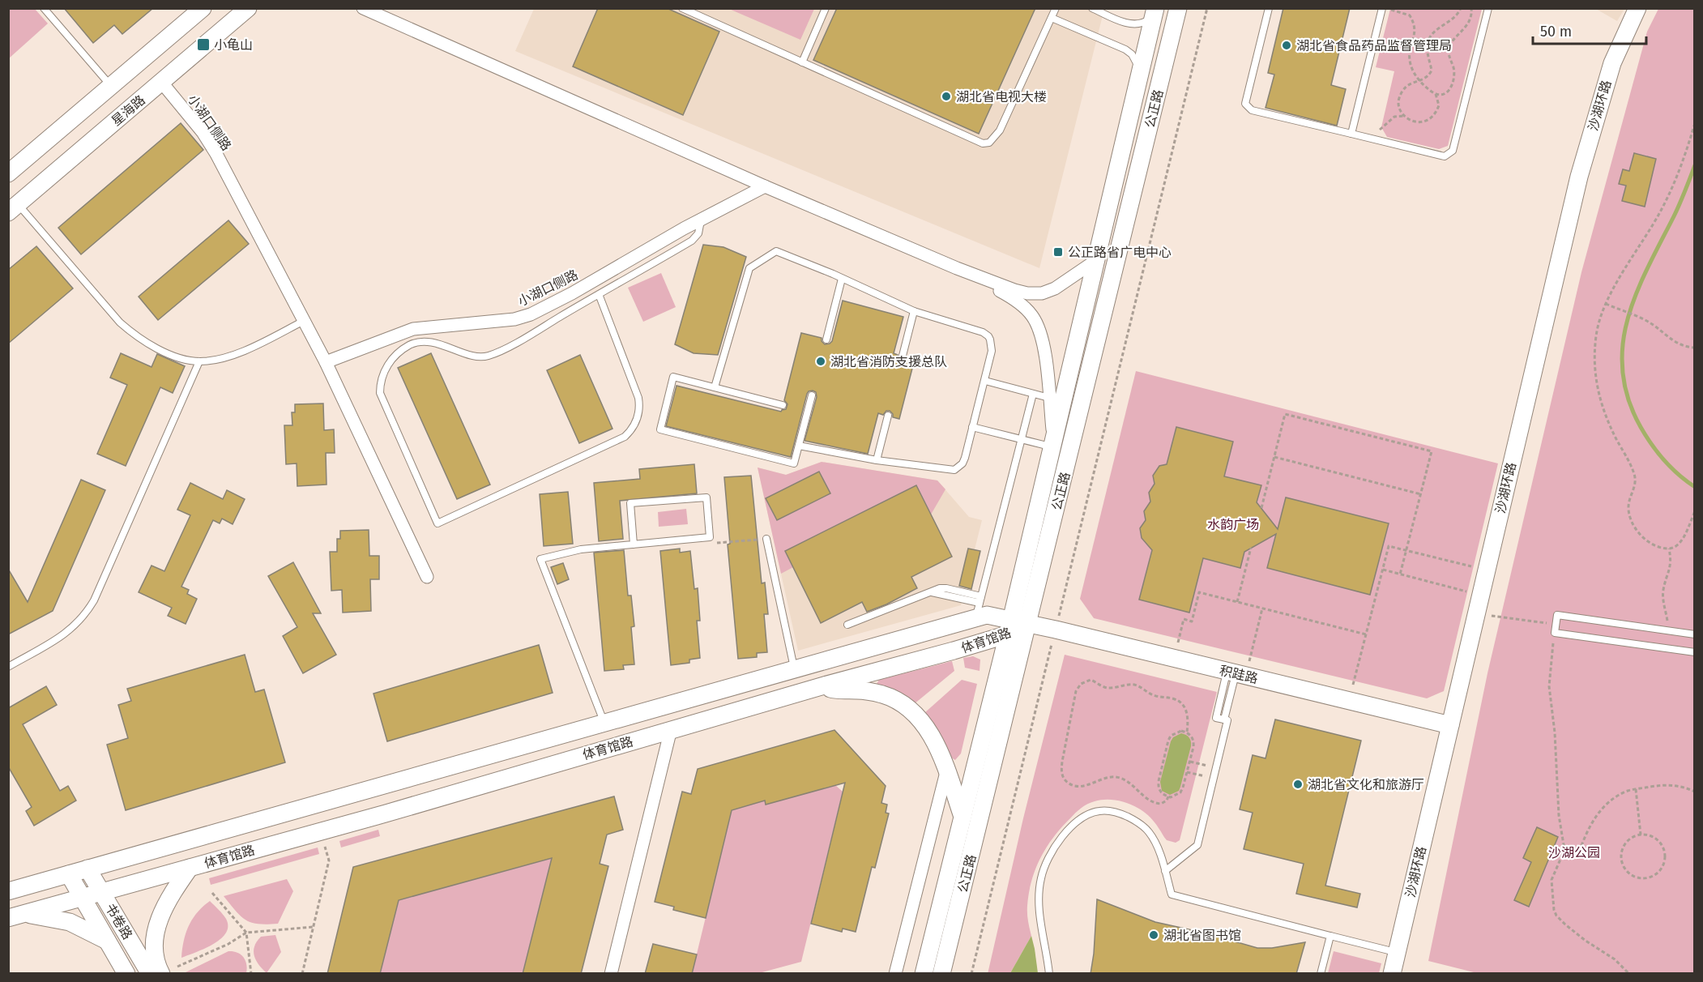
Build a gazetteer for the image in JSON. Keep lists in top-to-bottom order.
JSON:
{
  "streets": {
    "main road": [
      "沙湖环路",
      "公正路",
      "星海路",
      "体育馆路",
      "积跬路",
      "书卷路"
    ],
    "street": ["小湖口侧路"]
  },
  "crossings": [
    ["沙湖环路", "积跬路"],
    ["公正路", "体育馆路"],
    ["公正路", "积跬路"],
    ["星海路", "小湖口侧路"],
    ["体育馆路", "积跬路"],
    ["体育馆路", "书卷路"]
  ],
  "parks": ["水韵广场", "沙湖公园"],
  "places": {
    "transit": ["小龟山", "公正路省广电中心"],
    "other": [
      "湖北省食品药品监督管理局",
      "湖北省电视大楼",
      "湖北省消防支援总队",
      "湖北省文化和旅游厅",
      "湖北省图书馆"
    ]
  },
  "scale_bar": "50 m"
}
